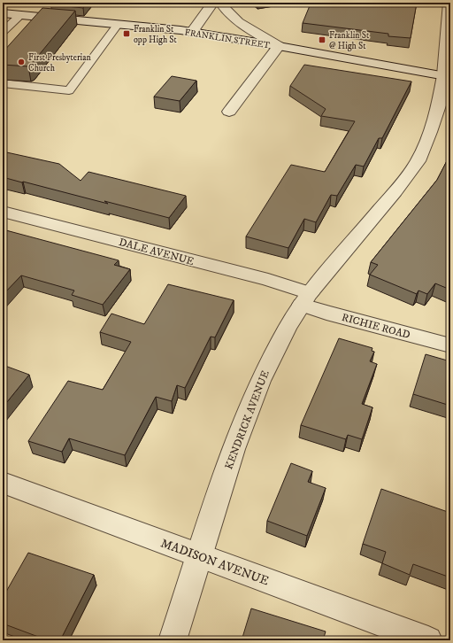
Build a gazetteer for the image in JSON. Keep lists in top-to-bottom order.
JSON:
{
  "streets": {
    "street": [
      "FRANKLIN STREET",
      "DALE AVENUE",
      "RICHIE ROAD",
      "KENDRICK AVENUE",
      "MADISON AVENUE"
    ]
  },
  "crossings": [
    ["FRANKLIN STREET", "KENDRICK AVENUE"],
    ["DALE AVENUE", "RICHIE ROAD"],
    ["DALE AVENUE", "KENDRICK AVENUE"],
    ["RICHIE ROAD", "KENDRICK AVENUE"],
    ["KENDRICK AVENUE", "MADISON AVENUE"]
  ],
  "places": {
    "transit": ["Franklin St opp High St", "Franklin St @ High St"],
    "other": ["First Presbyterian Church"]
  }
}
